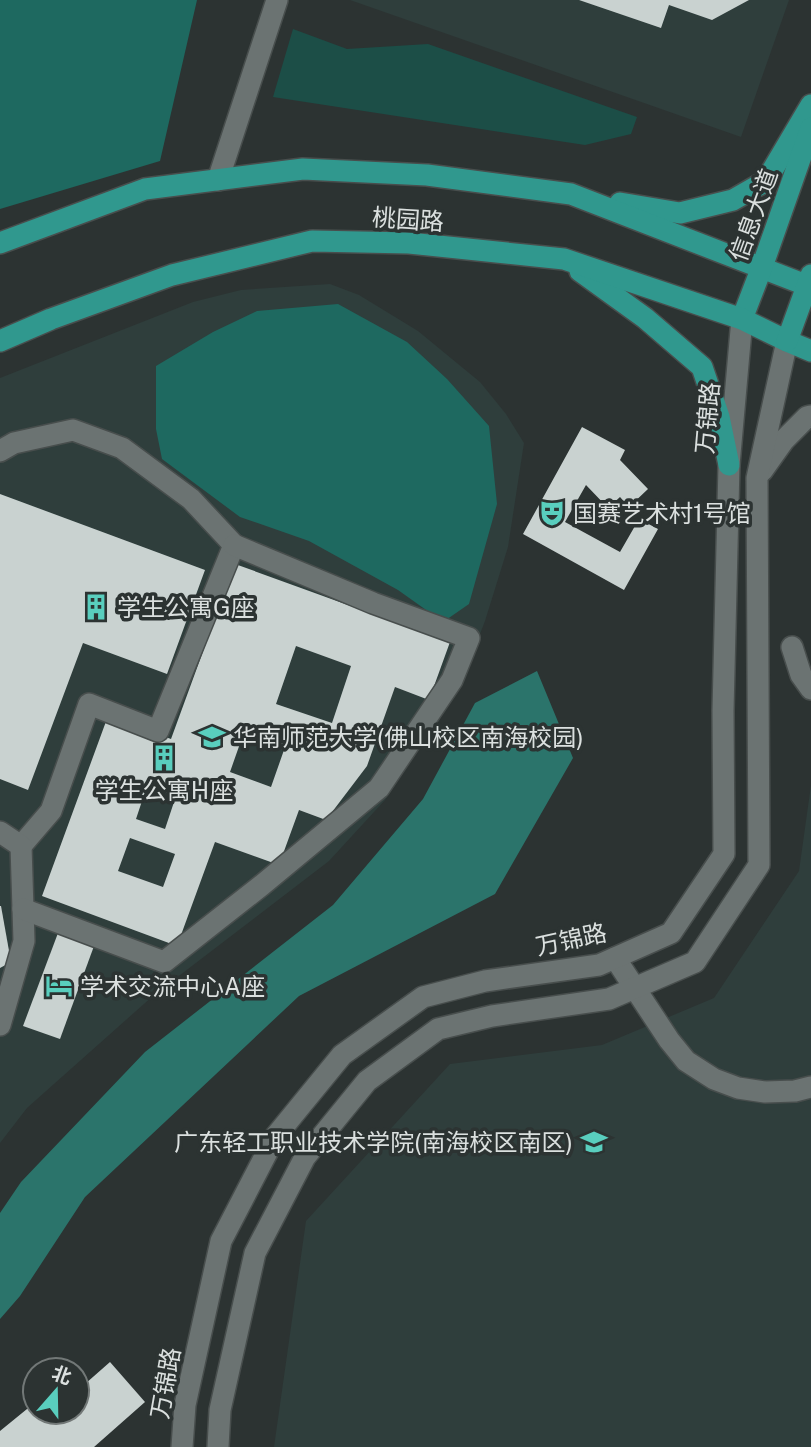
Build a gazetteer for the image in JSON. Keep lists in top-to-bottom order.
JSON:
{
  "streets": {
    "main road": ["信息大道", "桃园路"],
    "street": ["万锦路"]
  },
  "crossings": [
    ["信息大道", "桃园路"],
    ["信息大道", "万锦路"],
    ["桃园路", "万锦路"]
  ],
  "places": {
    "theatre": ["国赛艺术村1号馆"],
    "building": ["学生公寓G座", "学生公寓H座"],
    "school or university": ["华南师范大学(佛山校区南海校园)", "广东轻工职业技术学院(南海校区南区)"],
    "hotel": ["学术交流中心A座"]
  },
  "north": "top"
}
